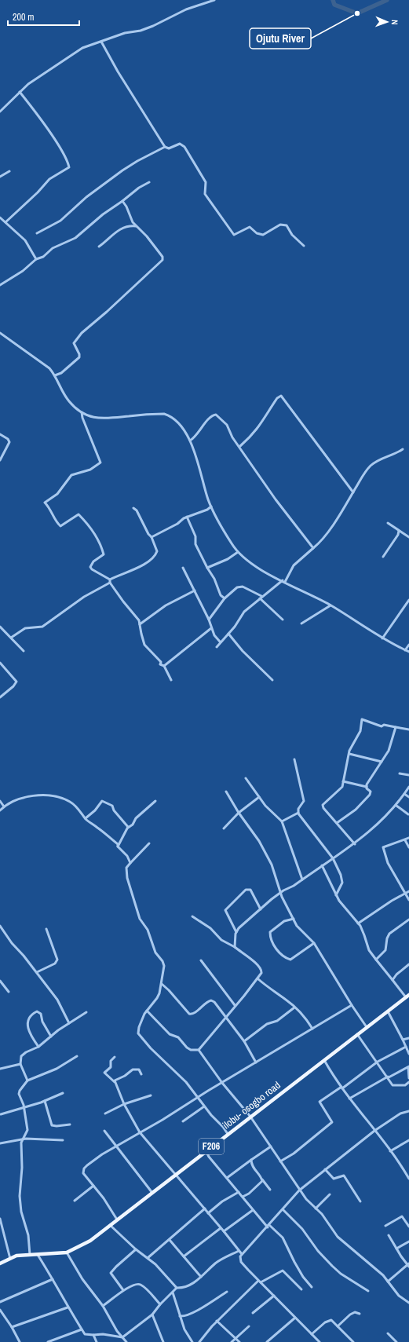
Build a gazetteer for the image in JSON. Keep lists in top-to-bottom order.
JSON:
{
  "streets": {
    "main road": ["ilobu- osogbo road", "F206"]
  },
  "places": ["Ojutu River"],
  "scale_bar": "200 m",
  "north": "right"
}
